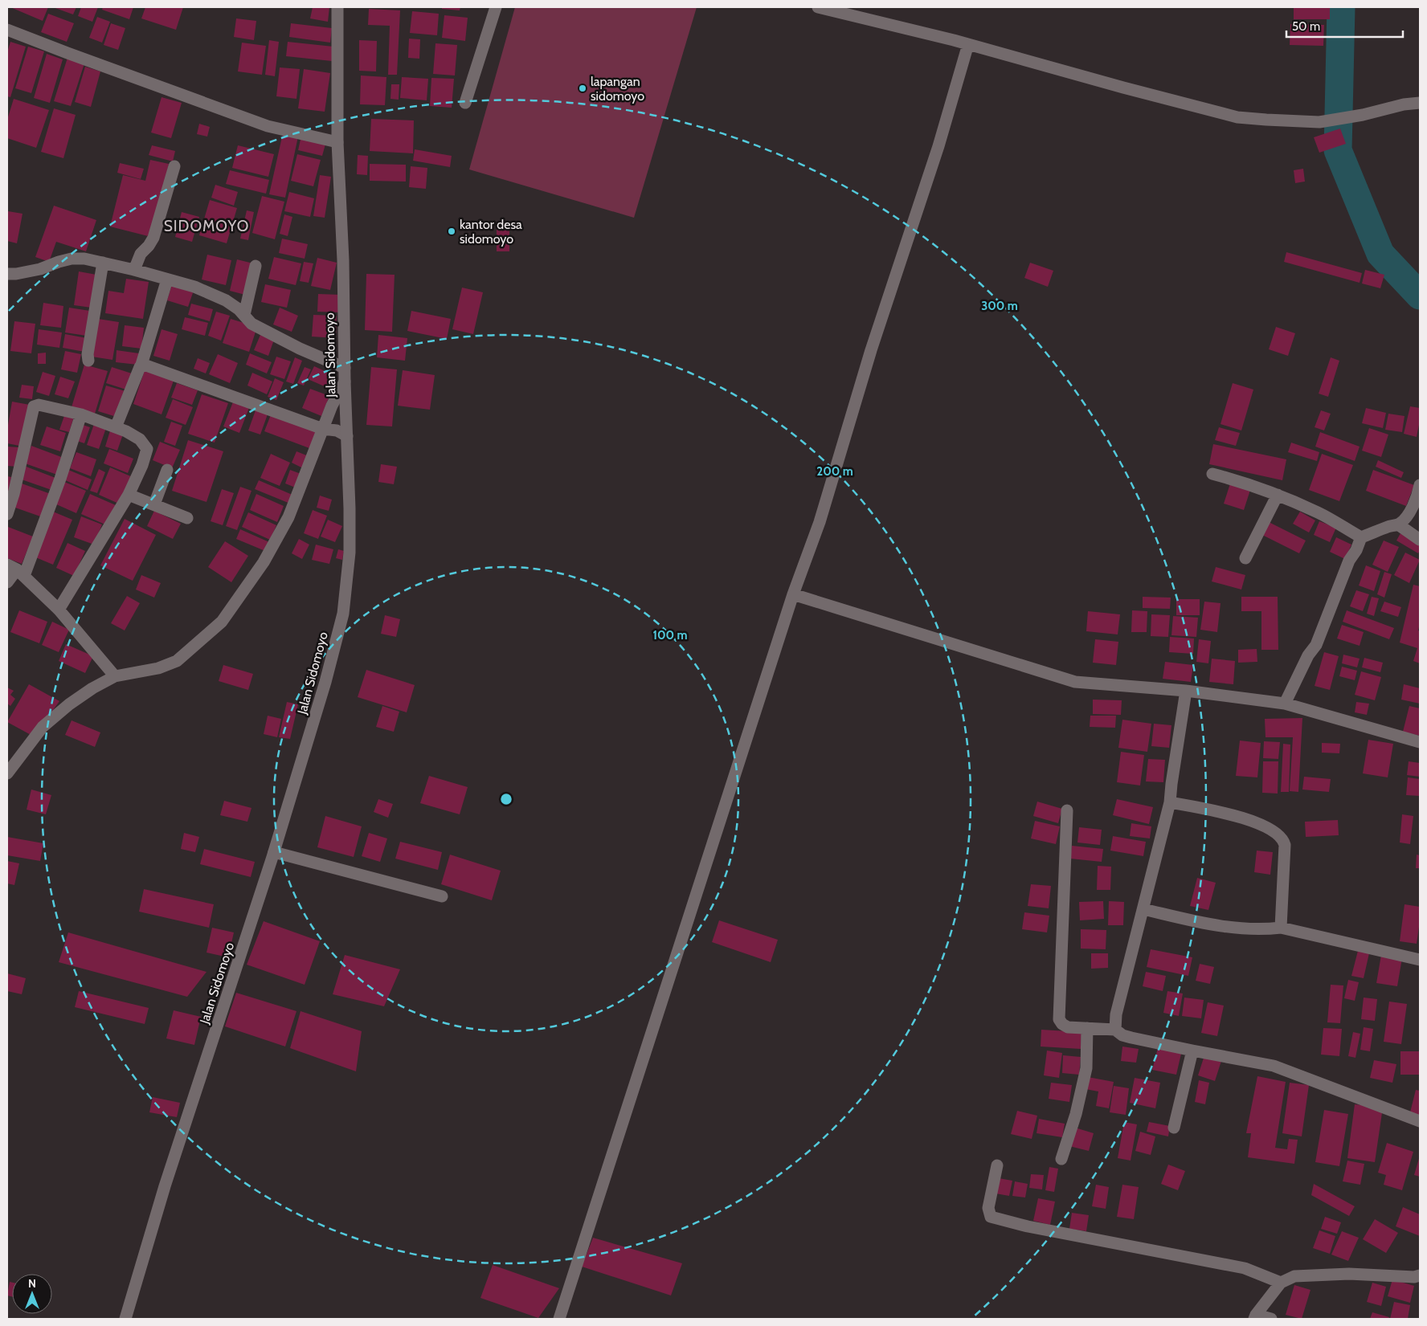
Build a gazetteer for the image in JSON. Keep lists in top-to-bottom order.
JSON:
{
  "streets": {
    "street": ["Jalan Sidomoyo"]
  },
  "districts": ["SIDOMOYO"],
  "places": ["lapangan sidomoyo", "kantor desa sidomoyo"],
  "scale_bar": "50 m",
  "north": "top",
  "rings": ["300 m", "200 m", "100 m"]
}
